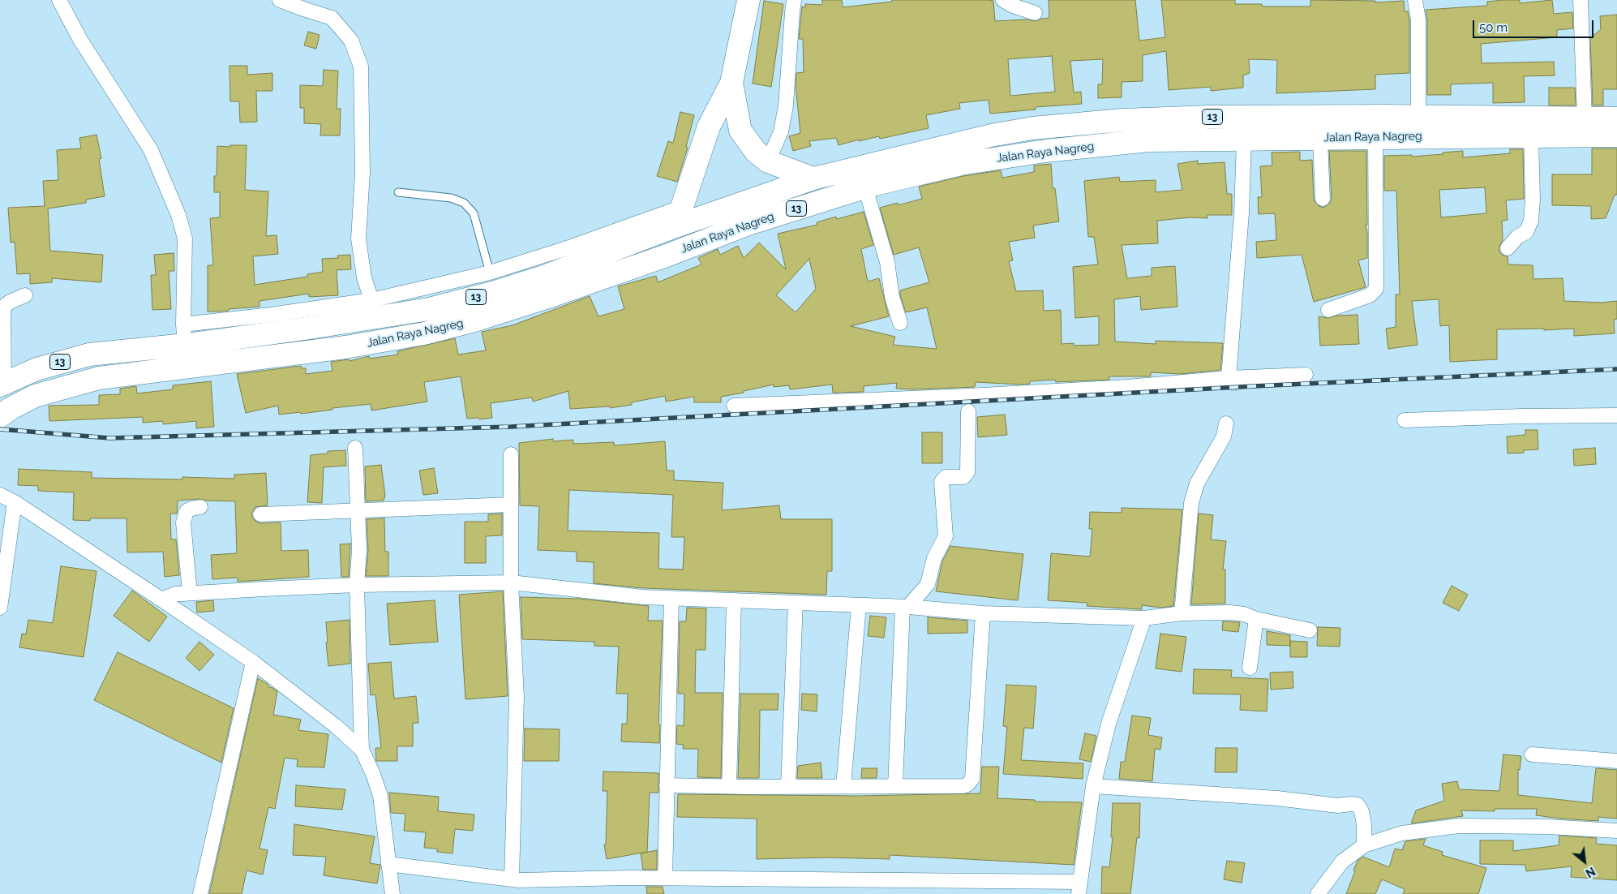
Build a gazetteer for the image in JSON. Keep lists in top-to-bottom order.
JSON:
{
  "streets": {
    "highway": ["13", "Jalan Raya Nagreg"]
  },
  "scale_bar": "50 m",
  "north": "bottom right"
}
